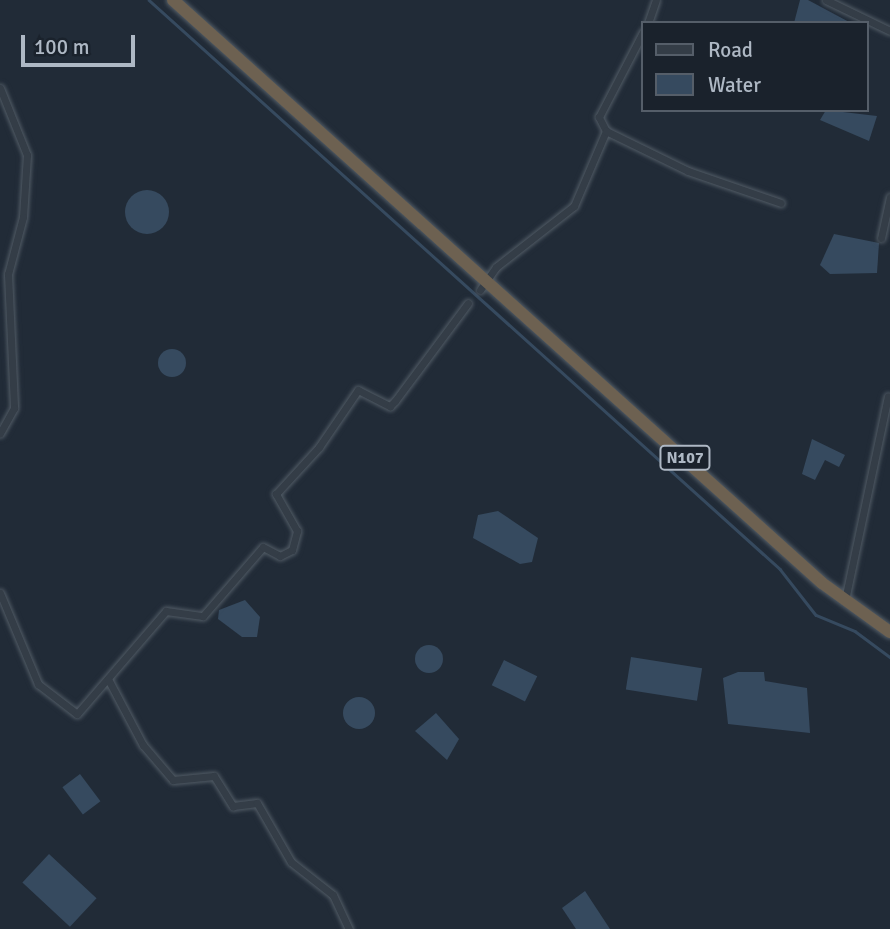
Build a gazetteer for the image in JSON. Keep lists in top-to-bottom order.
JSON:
{
  "streets": {
    "highway": ["N107"]
  },
  "legend": ["Road", "Water"],
  "scale_bar": "100 m"
}
